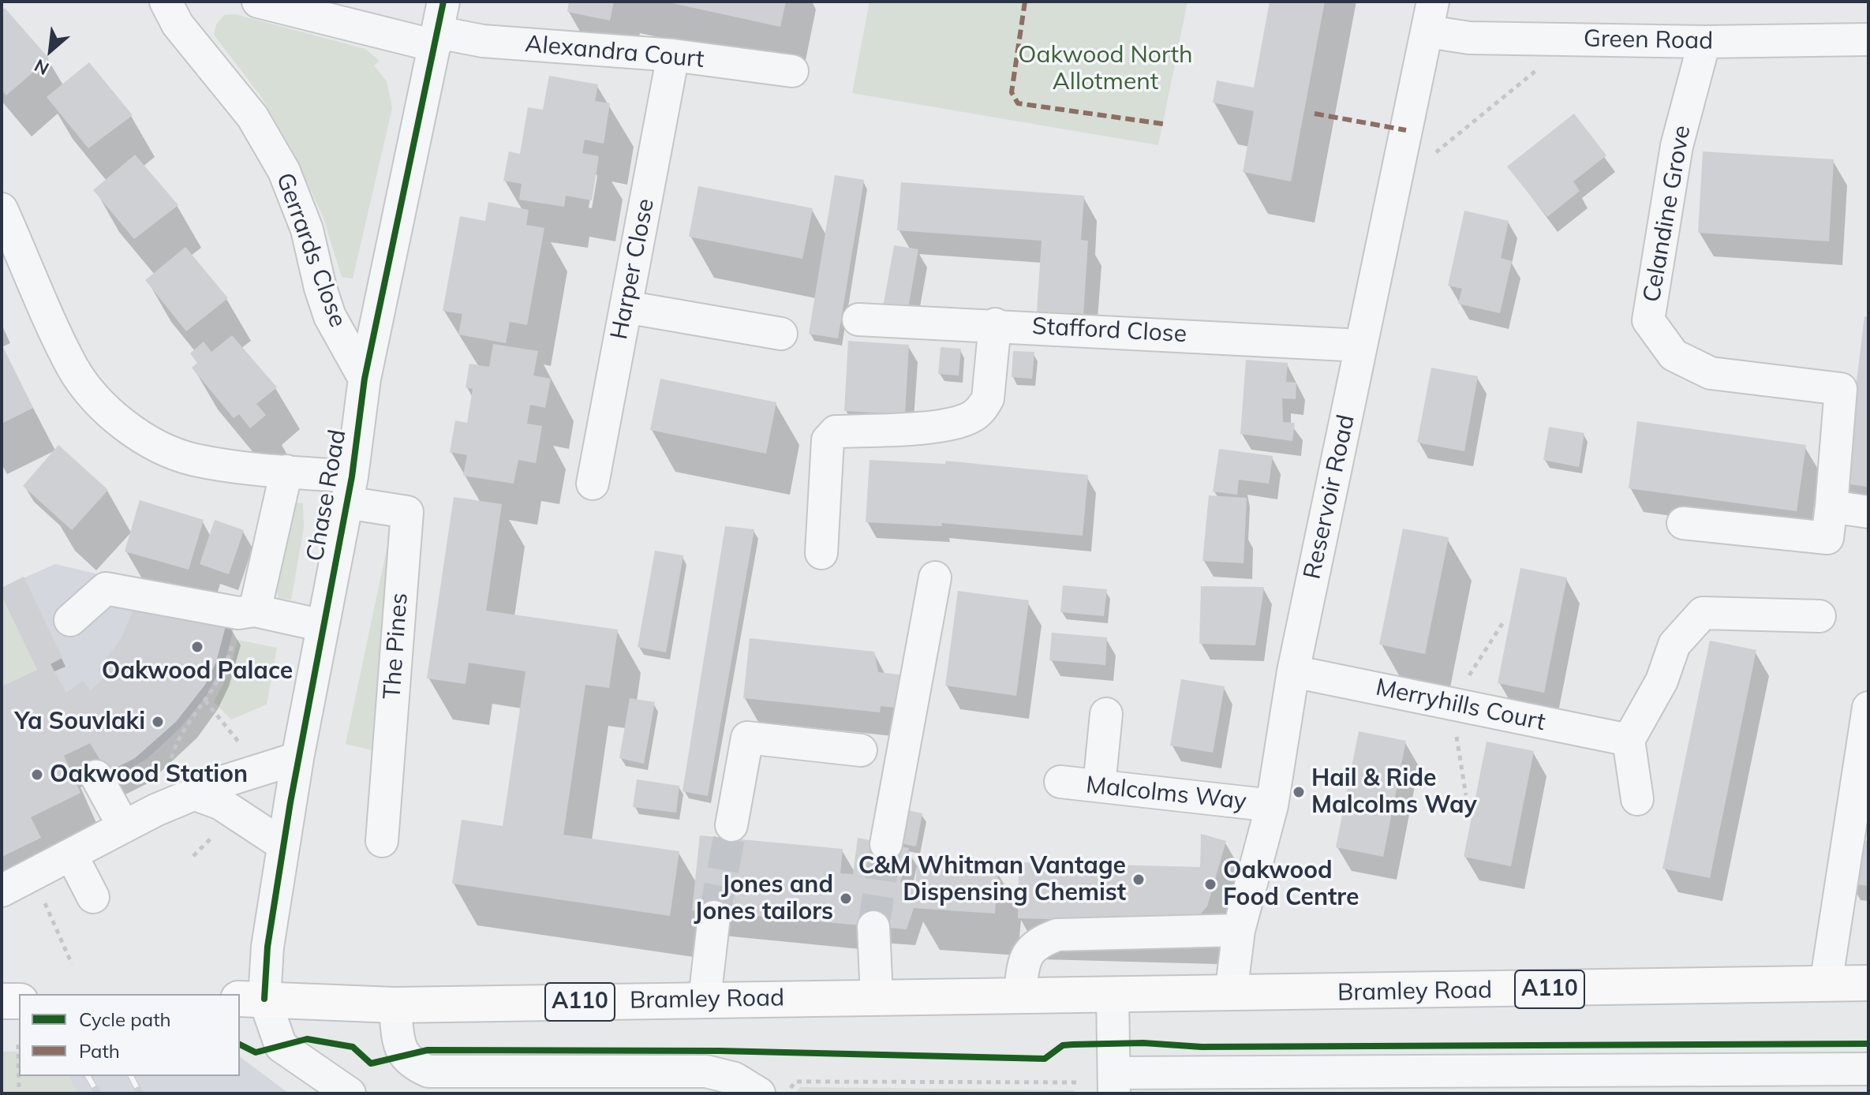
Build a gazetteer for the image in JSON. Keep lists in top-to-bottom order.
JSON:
{
  "streets": {
    "main road": ["A110", "Bramley Road"],
    "street": [
      "Green Road",
      "Alexandra Court",
      "Celandine Grove",
      "Gerrards Close",
      "Harper Close",
      "Stafford Close",
      "Chase Road",
      "Reservoir Road",
      "The Pines",
      "Merryhills Court",
      "Malcolms Way"
    ]
  },
  "crossings": [
    ["Green Road", "Celandine Grove"],
    ["Green Road", "Reservoir Road"],
    ["Alexandra Court", "Harper Close"],
    ["Alexandra Court", "Chase Road"],
    ["Gerrards Close", "Chase Road"],
    ["Stafford Close", "Reservoir Road"],
    ["Chase Road", "The Pines"],
    ["Chase Road", "Bramley Road"],
    ["Reservoir Road", "Merryhills Court"],
    ["Reservoir Road", "Malcolms Way"],
    ["Reservoir Road", "Bramley Road"]
  ],
  "parks": ["Oakwood North Allotment"],
  "places": [
    "Oakwood Palace",
    "Ya Souvlaki",
    "Oakwood Station",
    "Hail & Ride Malcolms Way",
    "C&M Whitman Vantage Dispensing Chemist",
    "Oakwood Food Centre",
    "Jones and Jones tailors"
  ],
  "legend": ["Cycle path", "Path"],
  "north": "bottom left"
}
